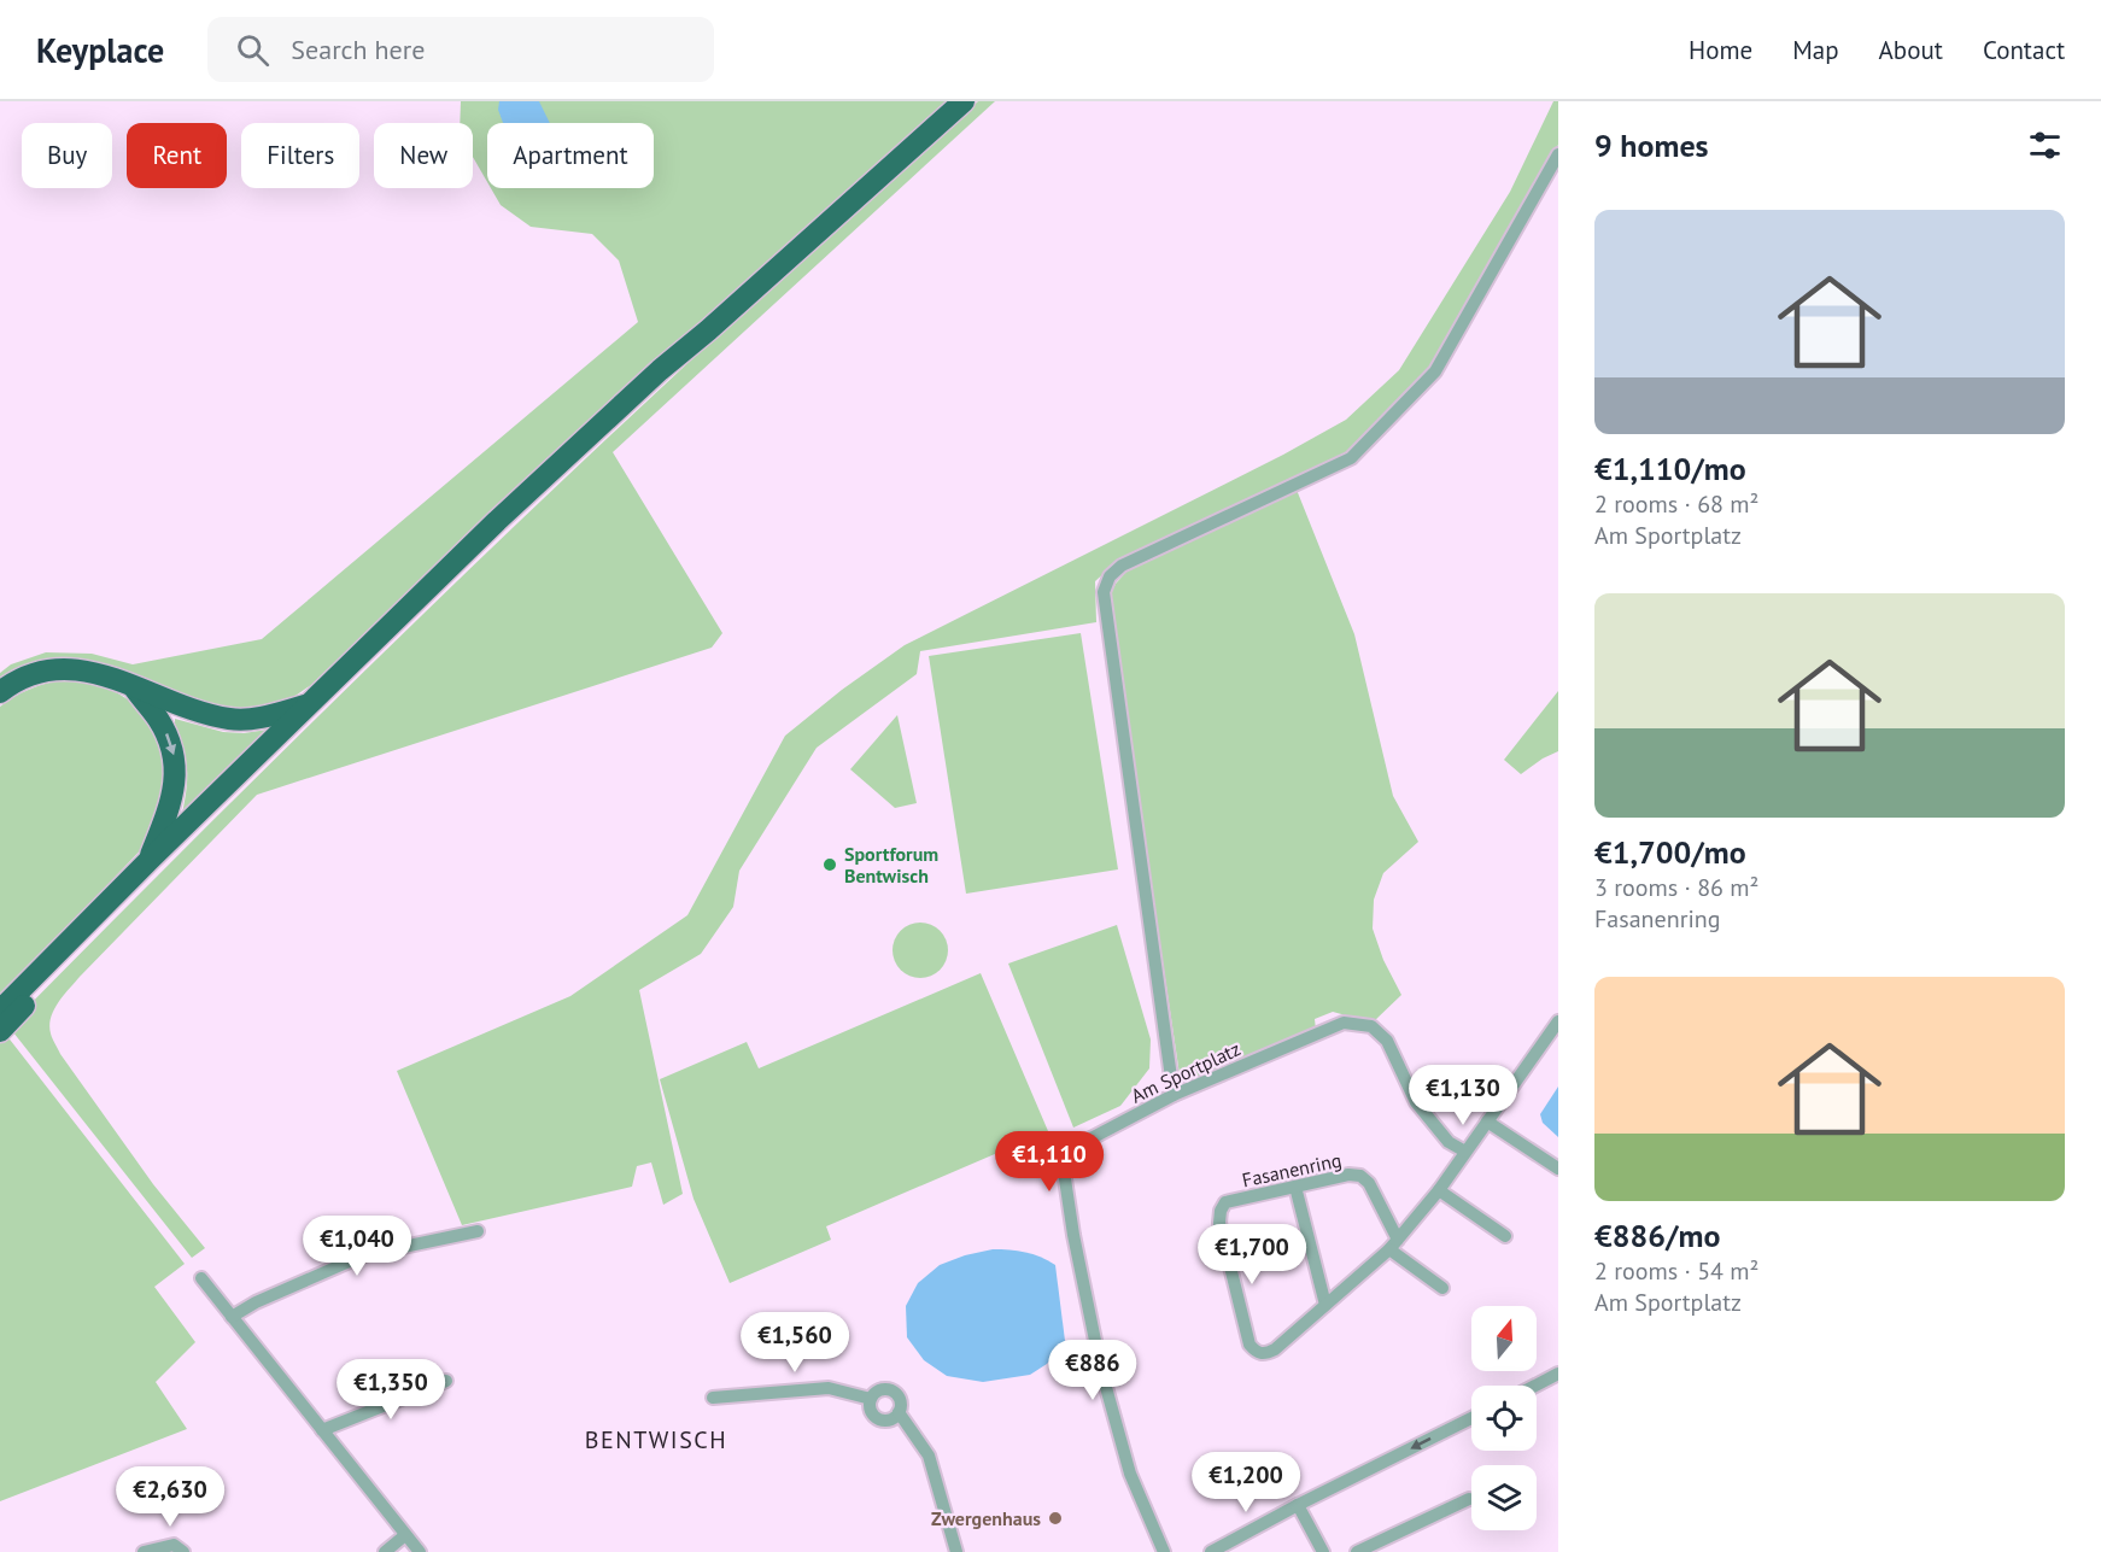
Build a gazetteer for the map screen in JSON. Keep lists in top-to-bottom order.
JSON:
{
  "streets": {
    "street": ["Am Sportplatz", "Fasanenring"]
  },
  "crossings": [
    ["Am Sportplatz", "Fasanenring"]
  ],
  "districts": ["BENTWISCH"],
  "places": ["Sportforum Bentwisch", "Zwergenhaus"],
  "north": "top",
  "page": {
    "header": "Keyplace",
    "search": "Search here",
    "nav": [
      "Home",
      "Map",
      "About",
      "Contact"
    ],
    "heading": "9 homes",
    "chip": [
      "Buy",
      "Rent",
      "Filters",
      "New",
      "Apartment"
    ],
    "list": [
      {
        "name": "€1,110/mo",
        "note": "2 rooms · 68 m² · Am Sportplatz"
      },
      {
        "name": "€1,700/mo",
        "note": "3 rooms · 86 m² · Fasanenring"
      },
      {
        "name": "€886/mo",
        "note": "2 rooms · 54 m² · Am Sportplatz"
      }
    ],
    "price": [
      "€1,130",
      "€1,110",
      "€1,040",
      "€1,700",
      "€1,560",
      "€886",
      "€1,350",
      "€1,200",
      "€2,630"
    ]
  }
}
